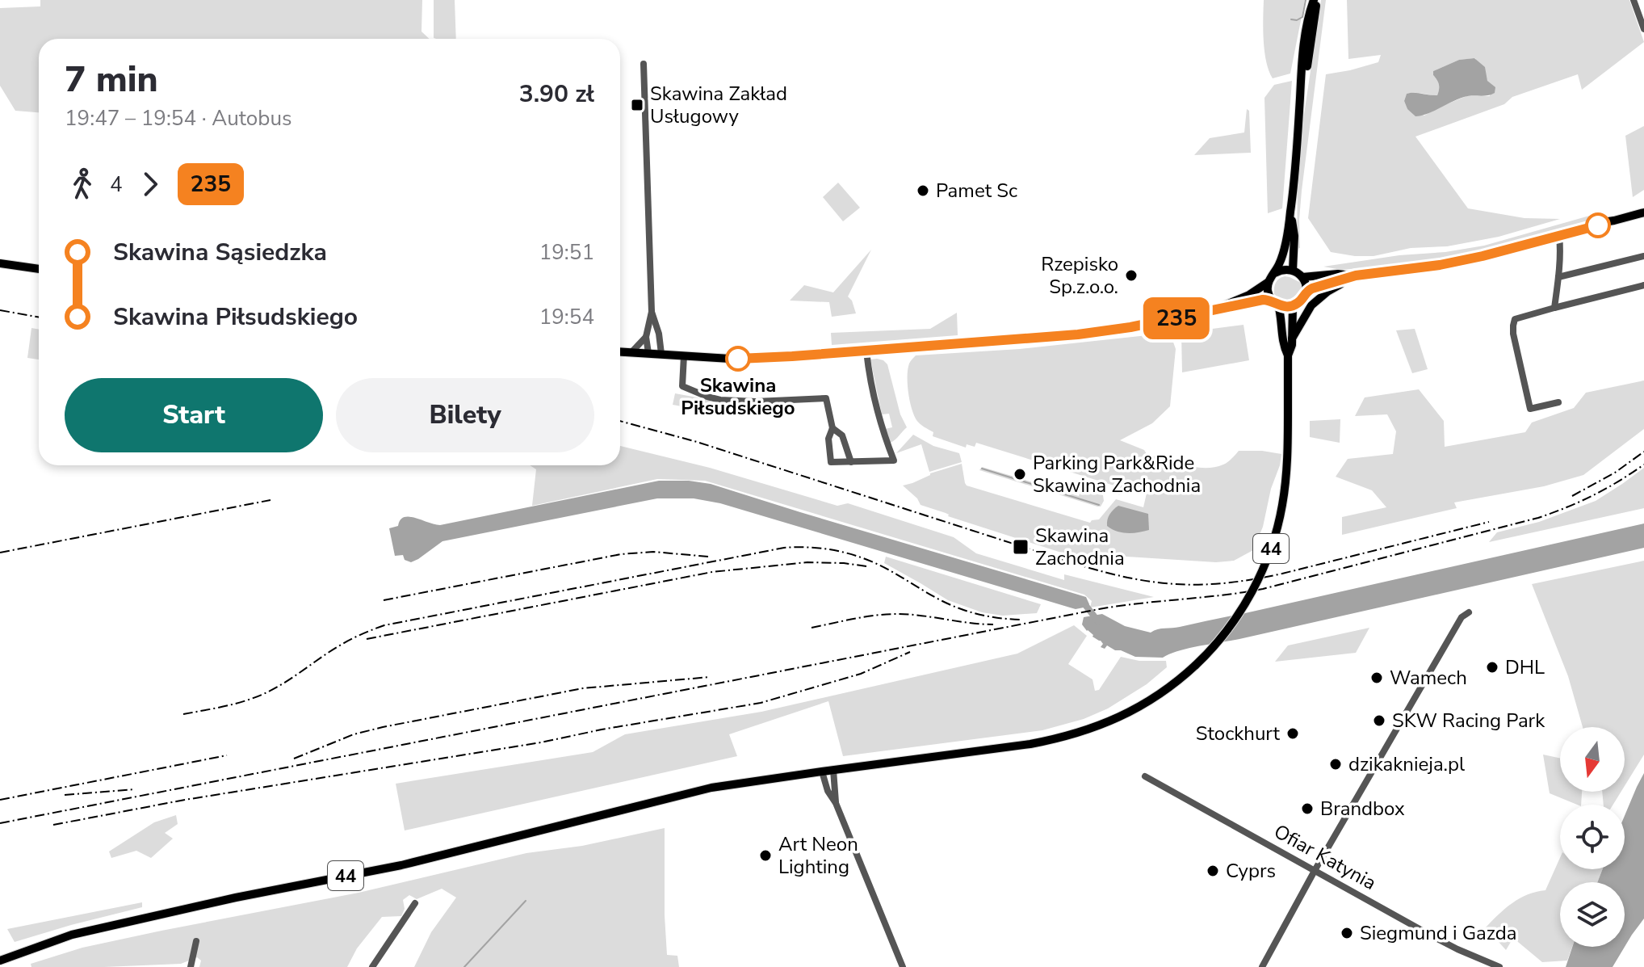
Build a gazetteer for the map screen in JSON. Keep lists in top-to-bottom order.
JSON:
{
  "streets": {
    "main road": ["44"],
    "street": ["Ofiar Katynia"]
  },
  "places": {
    "transit": ["Skawina Zakład Usługowy", "Skawina Zachodnia"],
    "other": [
      "Pamet Sc",
      "Rzepisko Sp.z.o.o.",
      "Skawina Piłsudskiego",
      "Parking Park&Ride Skawina Zachodnia",
      "DHL",
      "Wamech",
      "SKW Racing Park",
      "Stockhurt",
      "dzikaknieja.pl",
      "Brandbox",
      "Art Neon Lighting",
      "Cyprs",
      "Siegmund i Gazda"
    ]
  },
  "lines": ["bus line 235"],
  "north": "bottom",
  "page": {
    "on_map": "235",
    "heading": ["7 min", "19:47 – 19:54 · Autobus", "3.90 zł"],
    "legs": ["4", "235"],
    "list": [
      {
        "name": "Skawina Sąsiedzka",
        "value": "19:51"
      },
      {
        "name": "Skawina Piłsudskiego",
        "value": "19:54"
      }
    ],
    "buttons": ["Start", "Bilety"]
  }
}
